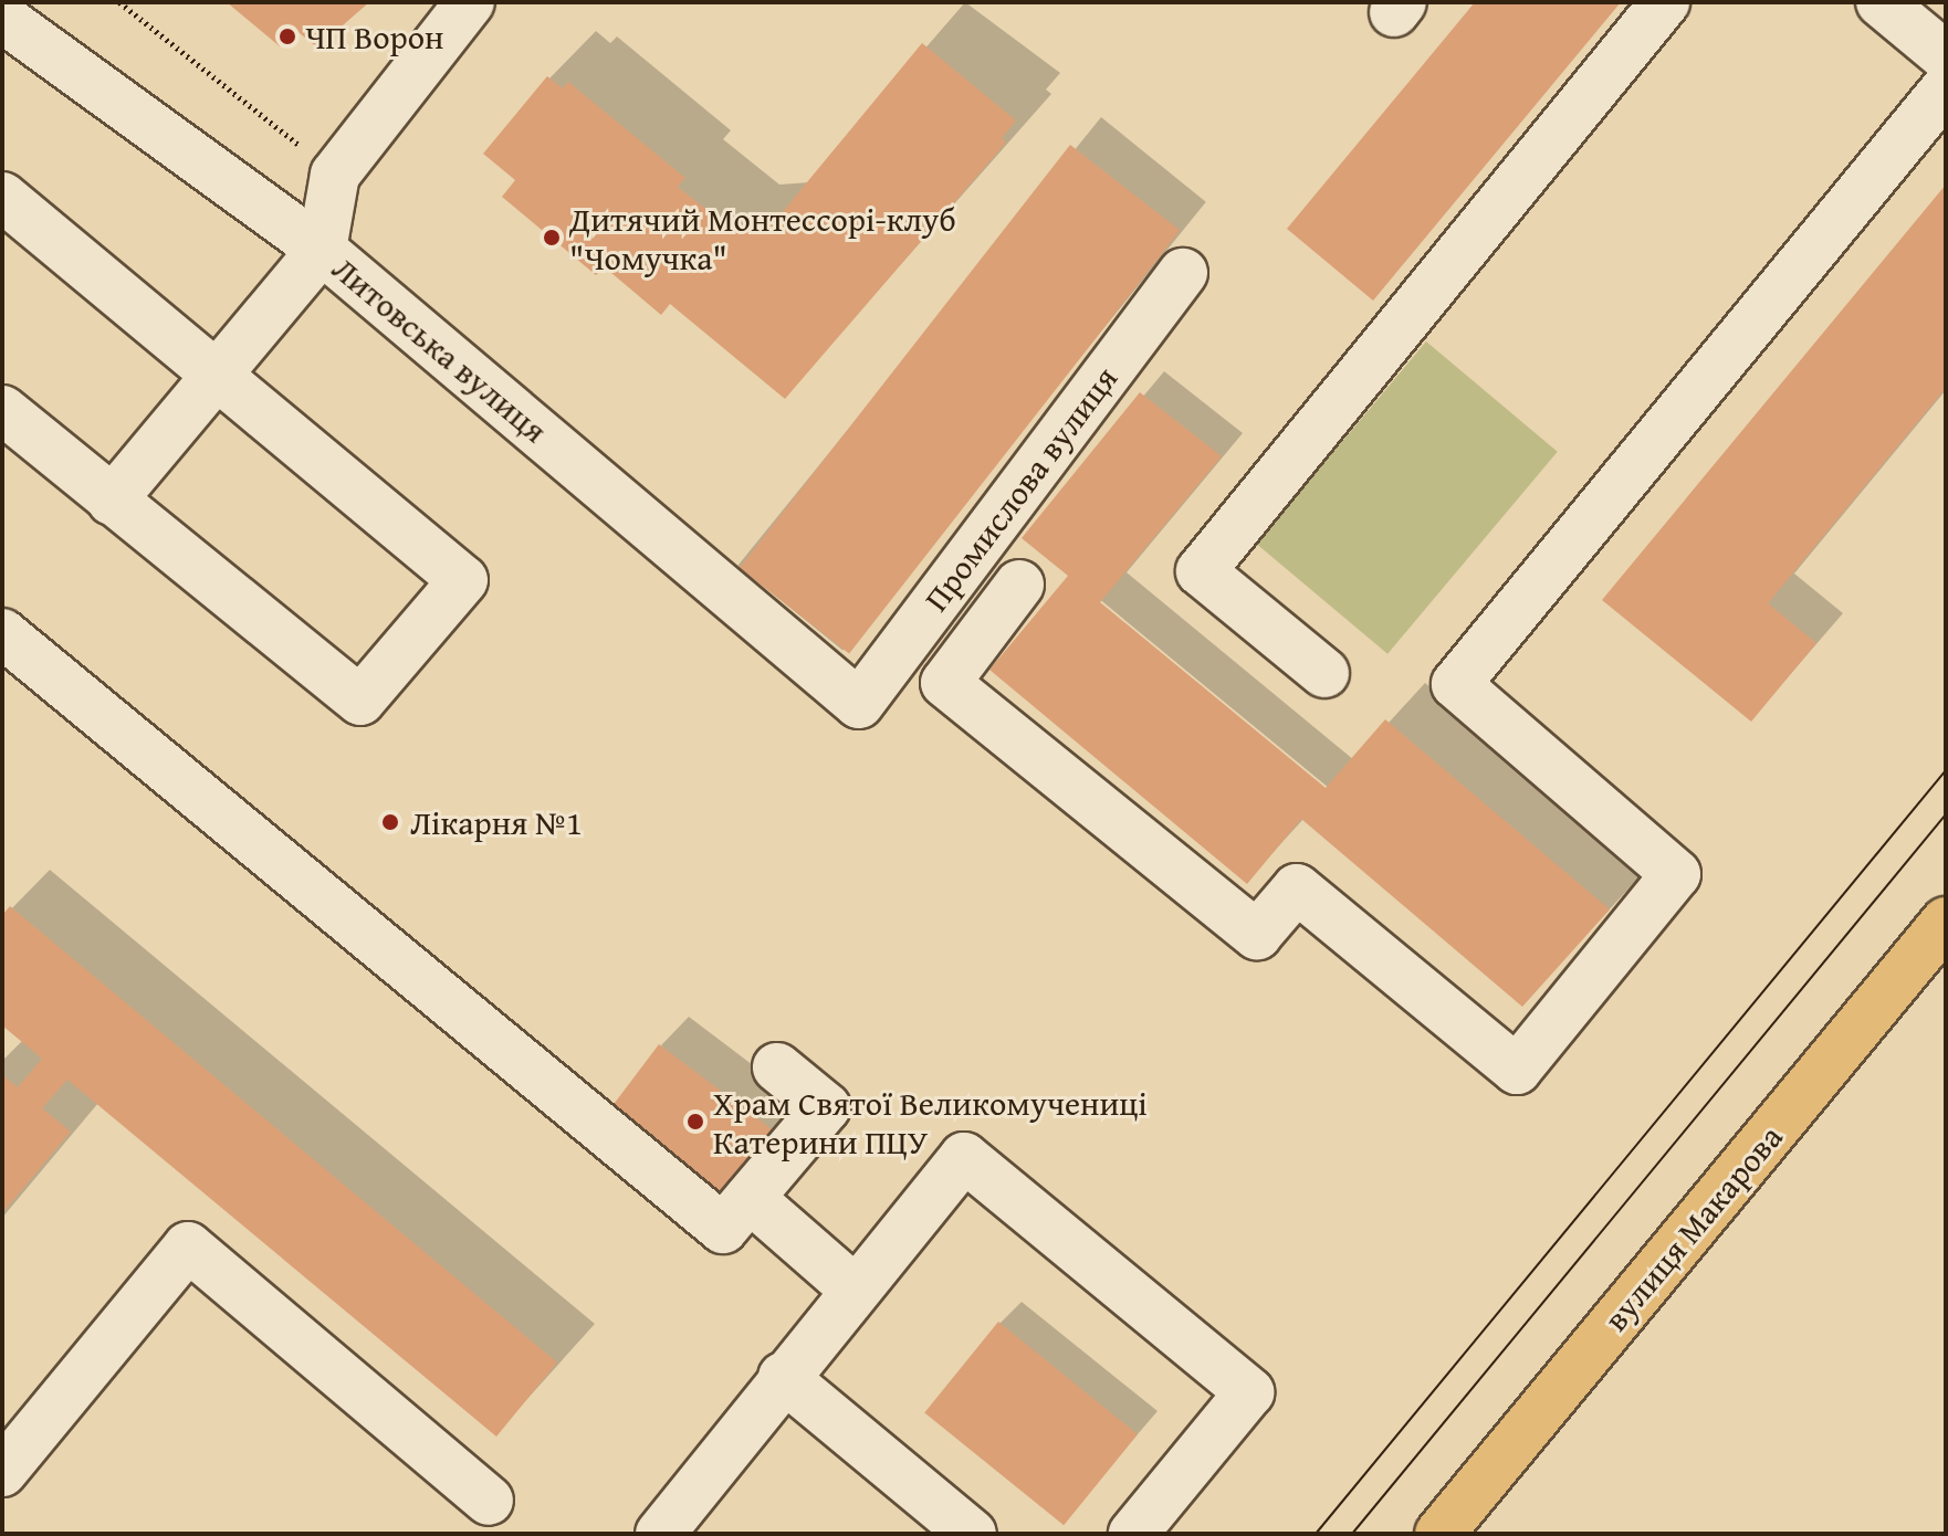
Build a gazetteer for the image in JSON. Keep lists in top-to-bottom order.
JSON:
{
  "streets": {
    "main road": ["вулиця Макарова"],
    "street": ["Литовська вулиця", "Промислова вулиця"]
  },
  "crossings": [
    ["Литовська вулиця", "Промислова вулиця"]
  ],
  "places": [
    "ЧП Ворон",
    "Дитячий Монтессорі-клуб \"Чомучка\"",
    "Лікарня №1",
    "Храм Святої Великомучениці Катерини ПЦУ"
  ]
}
